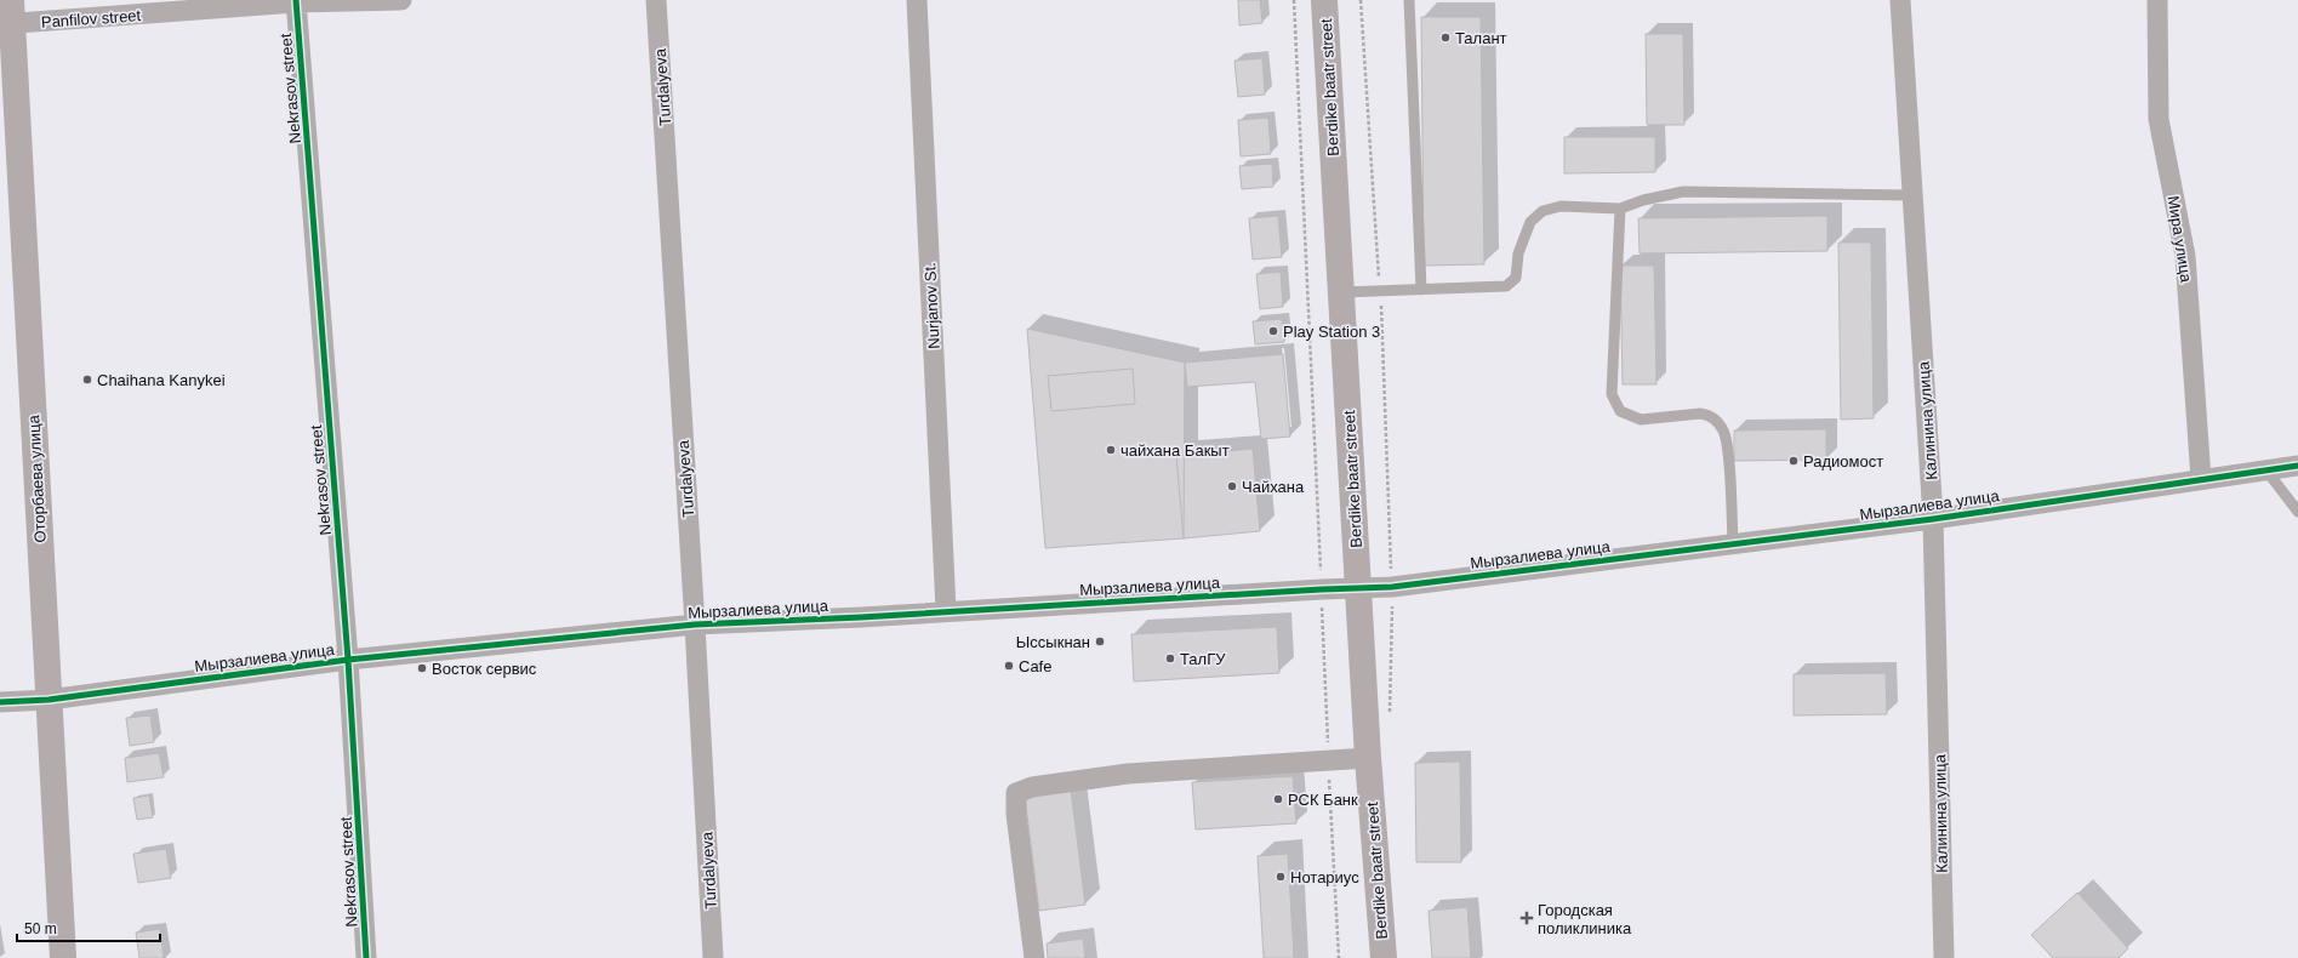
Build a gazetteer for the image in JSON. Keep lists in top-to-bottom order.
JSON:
{
  "streets": {
    "street": [
      "Panfilov street",
      "Turdalyeva",
      "Berdike baatr street",
      "Nekrasov street",
      "Мира улица",
      "Nurjanov St.",
      "Калинина улица",
      "Оторбаева улица",
      "Мырзалиева улица"
    ]
  },
  "crossings": [
    ["Panfilov street", "Nekrasov street"],
    ["Panfilov street", "Оторбаева улица"],
    ["Turdalyeva", "Мырзалиева улица"],
    ["Berdike baatr street", "Мырзалиева улица"],
    ["Nekrasov street", "Мырзалиева улица"],
    ["Мира улица", "Мырзалиева улица"],
    ["Nurjanov St.", "Мырзалиева улица"],
    ["Калинина улица", "Мырзалиева улица"],
    ["Оторбаева улица", "Мырзалиева улица"]
  ],
  "places": {
    "other": [
      "Талант",
      "Play Station 3",
      "Chaihana Kanykei",
      "чайхана Бакыт",
      "Радиомост",
      "Чайхана",
      "Ыссыкнан",
      "ТалГУ",
      "Cafe",
      "Восток сервис",
      "РСК Банк",
      "Нотариус"
    ],
    "health": ["Городская поликлиника"]
  },
  "scale_bar": "50 m"
}
